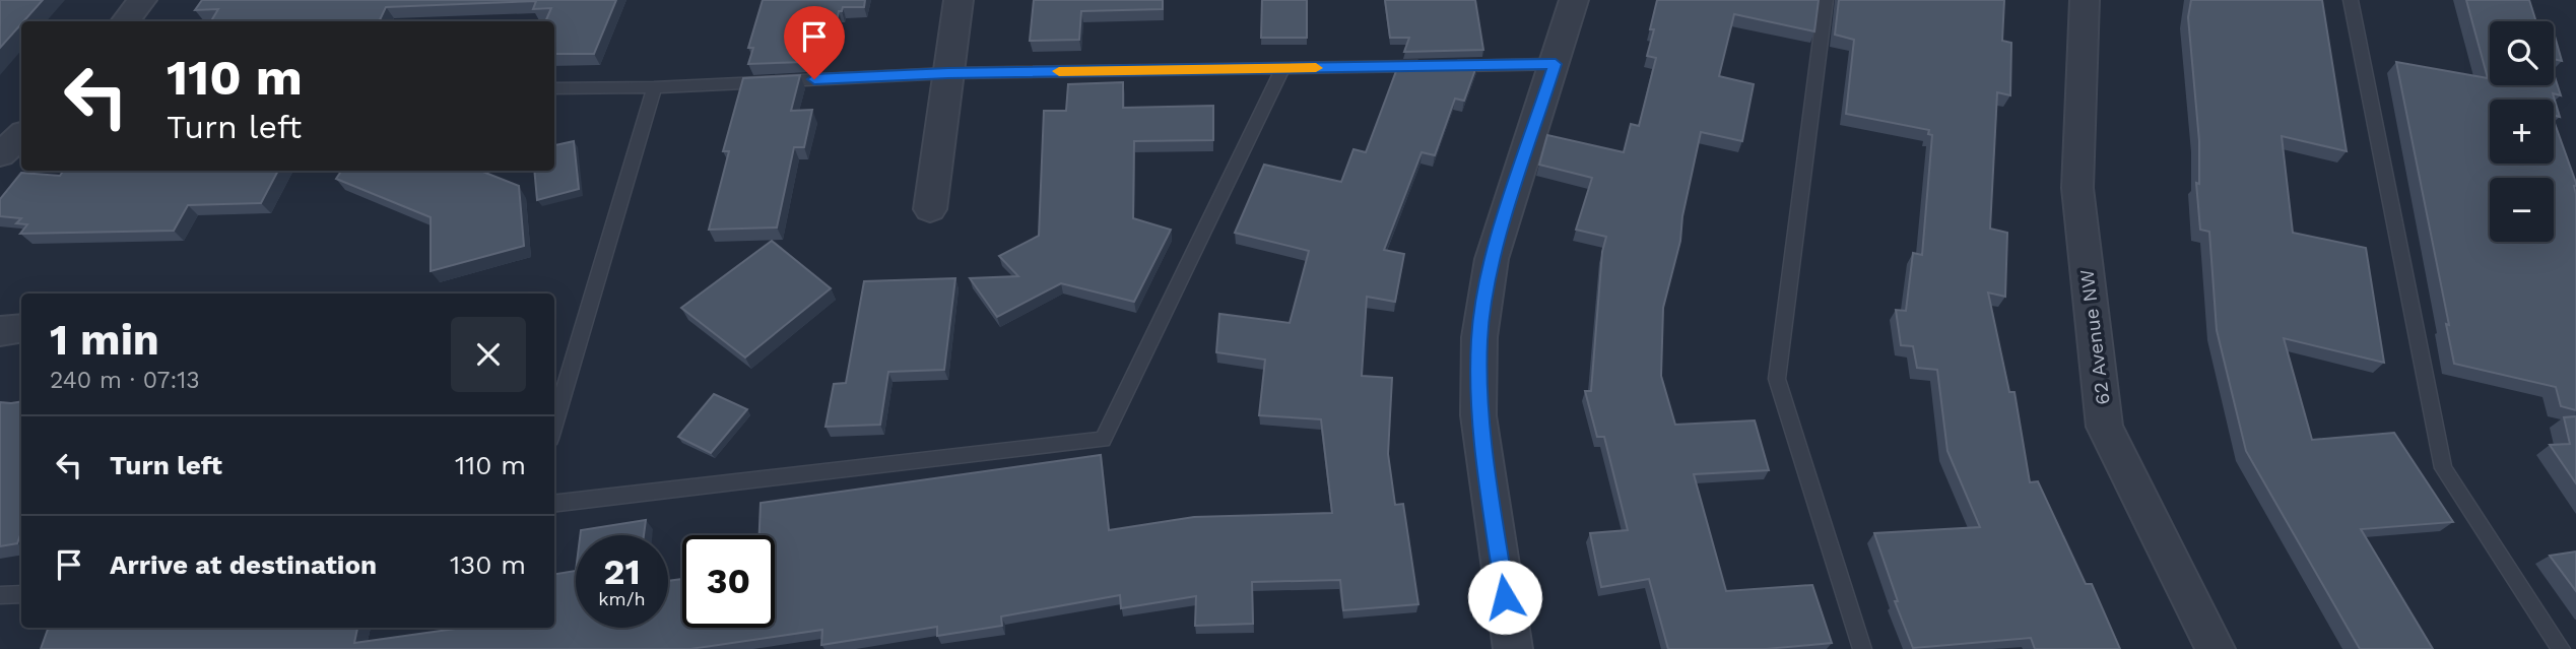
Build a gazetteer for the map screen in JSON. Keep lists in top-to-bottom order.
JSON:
{
  "streets": {
    "street": ["62 Avenue NW"]
  },
  "page": {
    "map_buttons": ["+", "−"],
    "turn": ["110 m", "Turn left"],
    "heading": ["1 min", "240 m · 07:13"],
    "list": [
      {
        "name": "Turn left",
        "value": "110 m"
      },
      {
        "name": "Arrive at destination",
        "value": "130 m"
      }
    ],
    "speed": "21 km/h",
    "limit": "30"
  }
}
